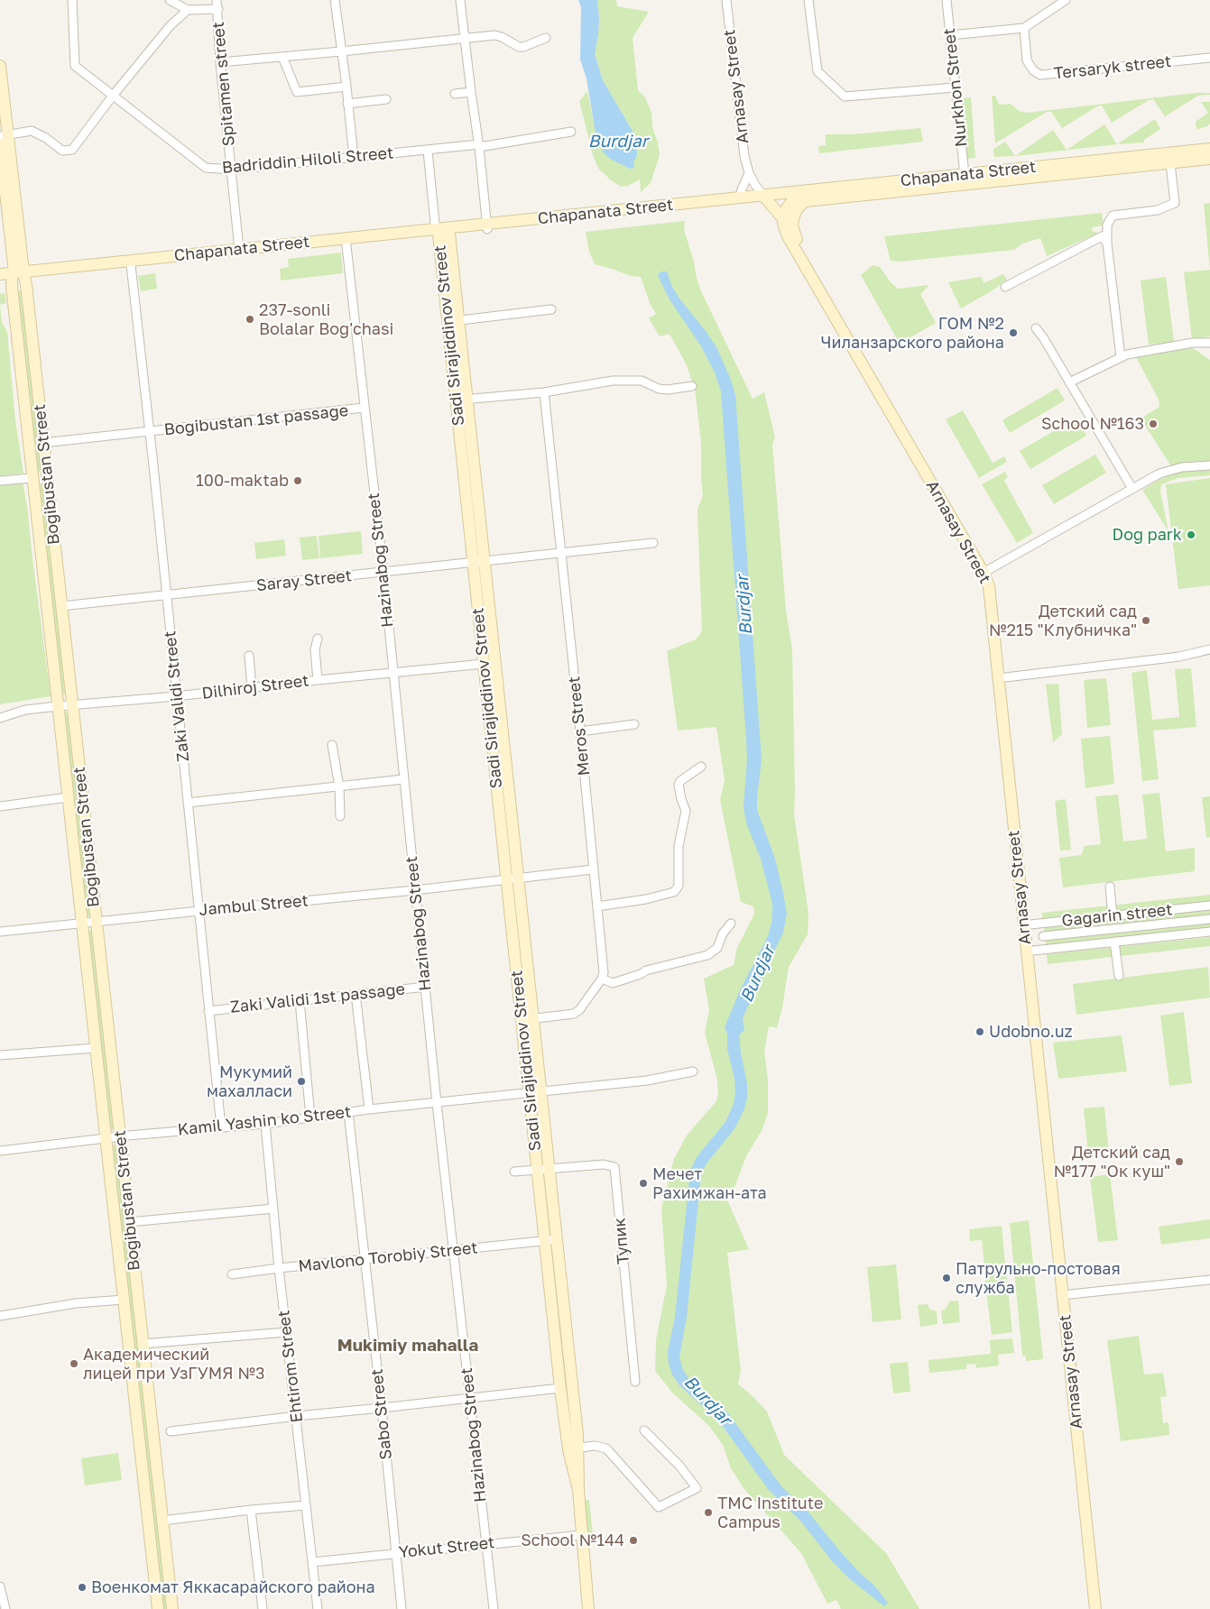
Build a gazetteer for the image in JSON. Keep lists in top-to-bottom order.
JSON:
{
  "streets": {
    "street": [
      "Tersaryk street",
      "Spitamen street",
      "Arnasay Street",
      "Nurkhon Street",
      "Badriddin Hiloli Street",
      "Chapanata Street",
      "Sadi Sirajiddinov Street",
      "Bogibustan 1st passage",
      "Bogibustan Street",
      "Hazinabog Street",
      "Saray Street",
      "Dilhiroj Street",
      "Zaki Validi Street",
      "Meros Street",
      "Jambul Street",
      "Gagarin street",
      "Zaki Validi 1st passage",
      "Kamil Yashin ko Street",
      "Тупик",
      "Mavlono Torobiy Street",
      "Ehtirom Street",
      "Sabo Street",
      "Yokut Street"
    ]
  },
  "crossings": [
    ["Spitamen street", "Badriddin Hiloli Street"],
    ["Spitamen street", "Chapanata Street"],
    ["Arnasay Street", "Chapanata Street"],
    ["Arnasay Street", "Gagarin street"],
    ["Nurkhon Street", "Chapanata Street"],
    ["Chapanata Street", "Sadi Sirajiddinov Street"],
    ["Chapanata Street", "Bogibustan Street"],
    ["Chapanata Street", "Hazinabog Street"],
    ["Chapanata Street", "Zaki Validi Street"],
    ["Sadi Sirajiddinov Street", "Saray Street"],
    ["Sadi Sirajiddinov Street", "Dilhiroj Street"],
    ["Sadi Sirajiddinov Street", "Jambul Street"],
    ["Sadi Sirajiddinov Street", "Kamil Yashin ko Street"],
    ["Sadi Sirajiddinov Street", "Тупик"],
    ["Sadi Sirajiddinov Street", "Mavlono Torobiy Street"],
    ["Sadi Sirajiddinov Street", "Yokut Street"],
    ["Bogibustan 1st passage", "Bogibustan Street"],
    ["Bogibustan 1st passage", "Hazinabog Street"],
    ["Bogibustan 1st passage", "Zaki Validi Street"],
    ["Bogibustan Street", "Saray Street"],
    ["Bogibustan Street", "Dilhiroj Street"],
    ["Bogibustan Street", "Jambul Street"],
    ["Bogibustan Street", "Kamil Yashin ko Street"],
    ["Hazinabog Street", "Saray Street"],
    ["Hazinabog Street", "Dilhiroj Street"],
    ["Hazinabog Street", "Jambul Street"],
    ["Hazinabog Street", "Zaki Validi 1st passage"],
    ["Hazinabog Street", "Kamil Yashin ko Street"],
    ["Hazinabog Street", "Mavlono Torobiy Street"],
    ["Hazinabog Street", "Yokut Street"],
    ["Saray Street", "Zaki Validi Street"],
    ["Saray Street", "Meros Street"],
    ["Dilhiroj Street", "Zaki Validi Street"],
    ["Zaki Validi Street", "Jambul Street"],
    ["Zaki Validi Street", "Zaki Validi 1st passage"],
    ["Zaki Validi Street", "Kamil Yashin ko Street"],
    ["Meros Street", "Jambul Street"],
    ["Kamil Yashin ko Street", "Ehtirom Street"],
    ["Kamil Yashin ko Street", "Sabo Street"],
    ["Mavlono Torobiy Street", "Ehtirom Street"],
    ["Mavlono Torobiy Street", "Sabo Street"],
    ["Ehtirom Street", "Yokut Street"],
    ["Sabo Street", "Yokut Street"]
  ],
  "districts": ["Mukimiy mahalla"],
  "water": ["Burdjar"],
  "places": [
    "237-sonli Bolalar Bog'chasi",
    "ГОМ №2 Чиланзарского района",
    "School №163",
    "100-maktab",
    "Dog park",
    "Детский сад №215 \"Клубничка\"",
    "Udobno.uz",
    "Мукумий махалласи",
    "Детский сад №177 \"Ок куш\"",
    "Мечет Рахимжан-ата",
    "Патрульно-постовая служба",
    "Академический лицей при УзГУМЯ №3",
    "TMC Institute Campus",
    "School №144",
    "Военкомат Яккасарайского района"
  ]
}
